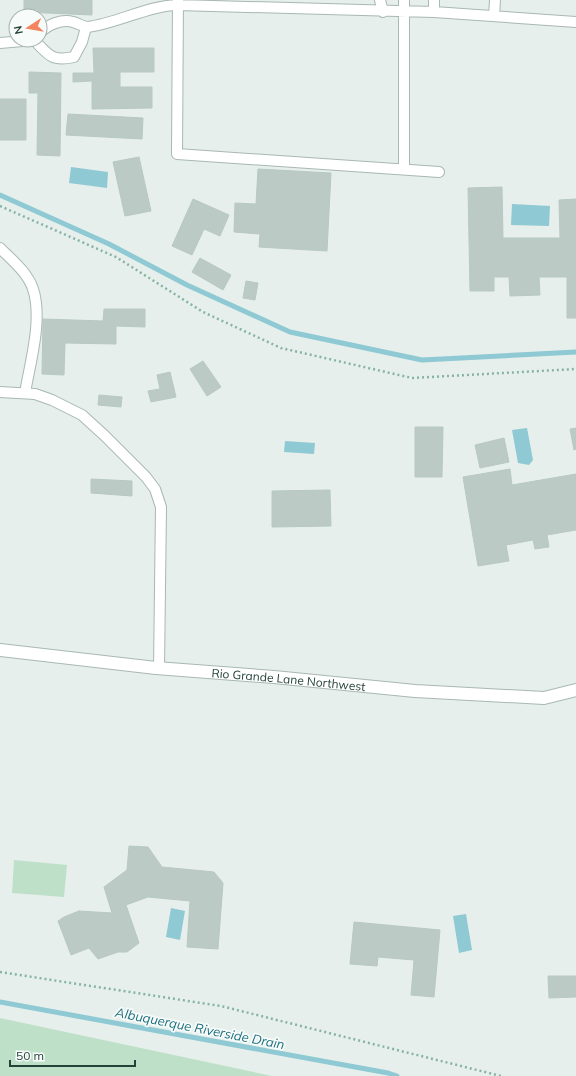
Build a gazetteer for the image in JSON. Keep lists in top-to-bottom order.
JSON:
{
  "streets": {
    "street": ["Rio Grande Lane Northwest"]
  },
  "water": ["Albuquerque Riverside Drain"],
  "scale_bar": "50 m",
  "north": "left"
}
